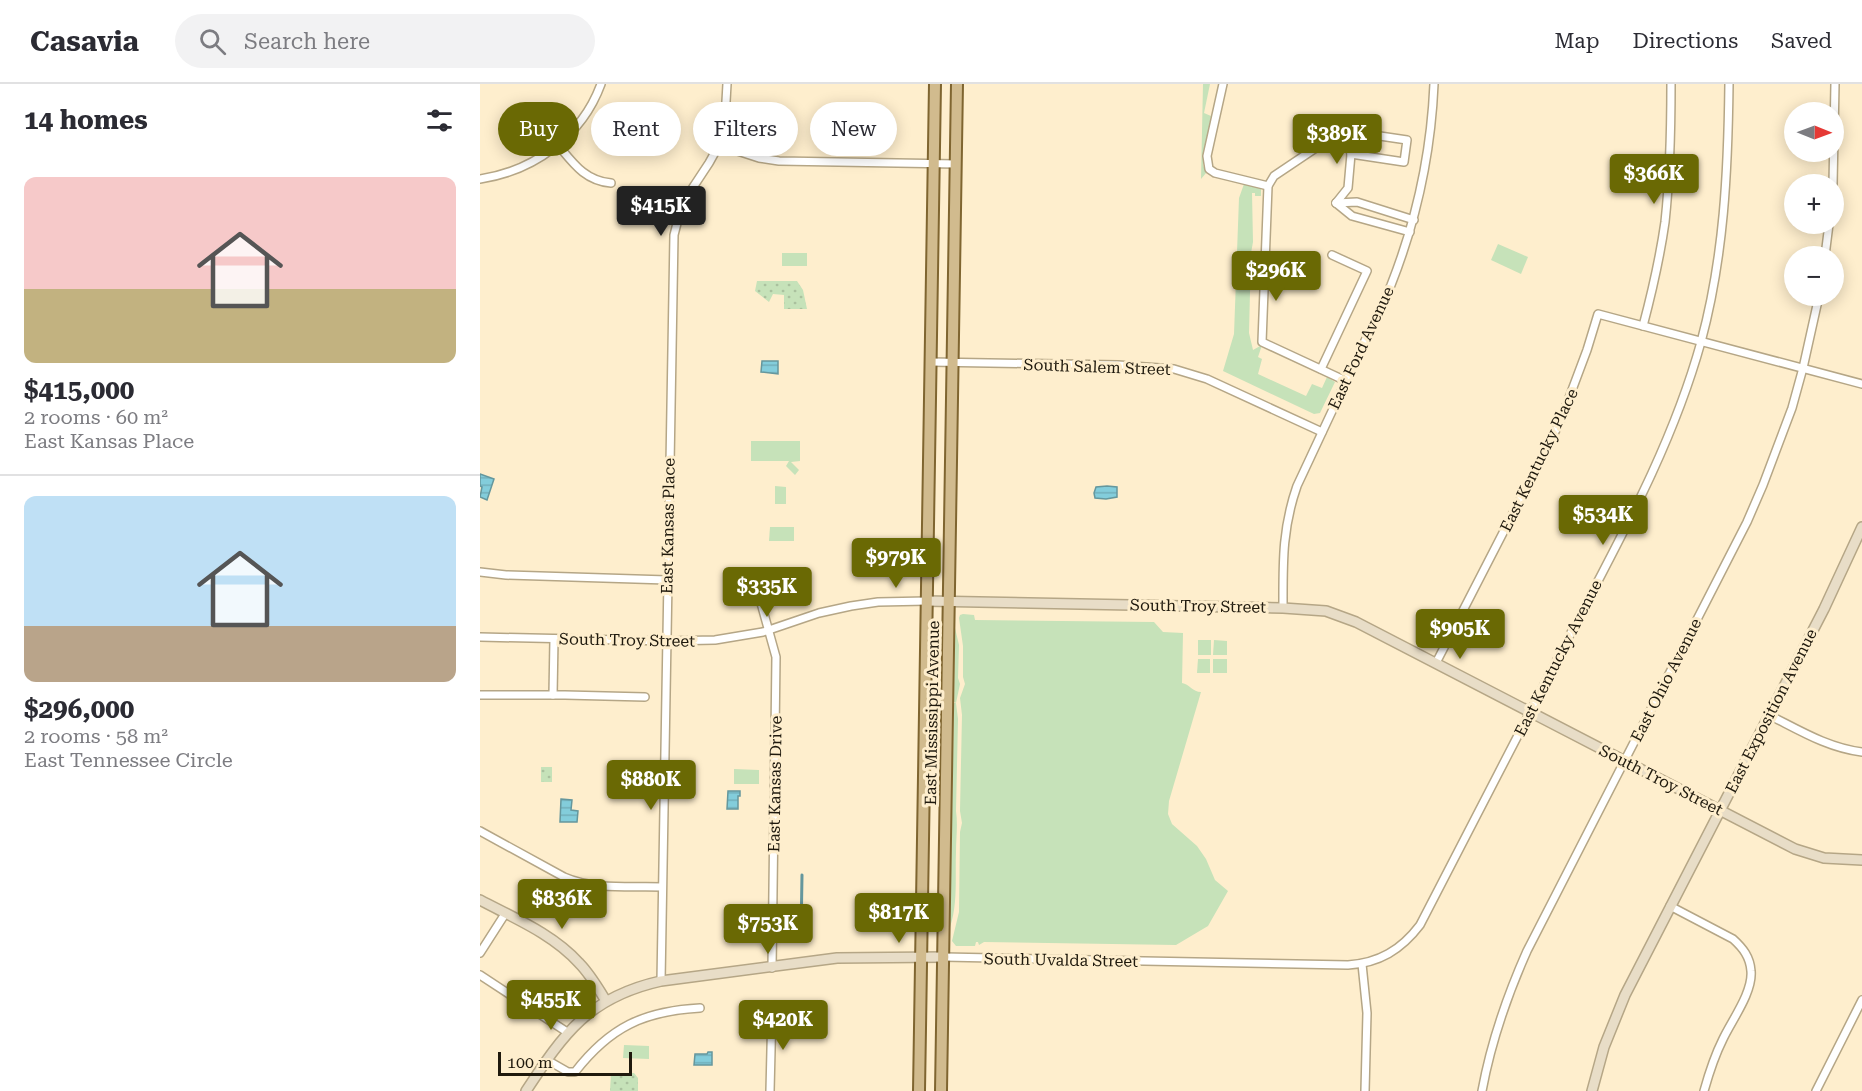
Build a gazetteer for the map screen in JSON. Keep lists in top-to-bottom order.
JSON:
{
  "streets": {
    "main road": ["East Mississippi Avenue"],
    "street": [
      "East Ford Avenue",
      "South Salem Street",
      "East Kentucky Place",
      "East Kansas Place",
      "South Troy Street",
      "East Kentucky Avenue",
      "East Ohio Avenue",
      "East Exposition Avenue",
      "East Kansas Drive",
      "South Uvalda Street"
    ]
  },
  "crossings": [
    ["East Ford Avenue", "South Salem Street"],
    ["East Ford Avenue", "South Troy Street"],
    ["South Salem Street", "East Mississippi Avenue"],
    ["East Kentucky Place", "South Troy Street"],
    ["East Kentucky Place", "East Kentucky Avenue"],
    ["East Kentucky Place", "East Ohio Avenue"],
    ["East Kansas Place", "South Troy Street"],
    ["East Kansas Place", "South Uvalda Street"],
    ["South Troy Street", "East Kentucky Avenue"],
    ["South Troy Street", "East Ohio Avenue"],
    ["South Troy Street", "East Exposition Avenue"],
    ["South Troy Street", "East Mississippi Avenue"],
    ["South Troy Street", "East Kansas Drive"],
    ["East Kentucky Avenue", "South Uvalda Street"],
    ["East Mississippi Avenue", "South Uvalda Street"],
    ["East Kansas Drive", "South Uvalda Street"]
  ],
  "scale_bar": "100 m",
  "north": "right",
  "page": {
    "header": "Casavia",
    "search": "Search here",
    "nav": ["Map", "Directions", "Saved"],
    "heading": "14 homes",
    "map_buttons": ["+", "−"],
    "chip": [
      "Buy",
      "Rent",
      "Filters",
      "New"
    ],
    "price": [
      "$389K",
      "$366K",
      "$415K",
      "$296K",
      "$534K",
      "$979K",
      "$335K",
      "$905K",
      "$880K",
      "$836K",
      "$817K",
      "$753K",
      "$455K",
      "$420K"
    ],
    "list": [
      {
        "name": "$415,000",
        "note": "2 rooms · 60 m² · East Kansas Place"
      },
      {
        "name": "$296,000",
        "note": "2 rooms · 58 m² · East Tennessee Circle"
      }
    ],
    "scale": "100 m"
  }
}
